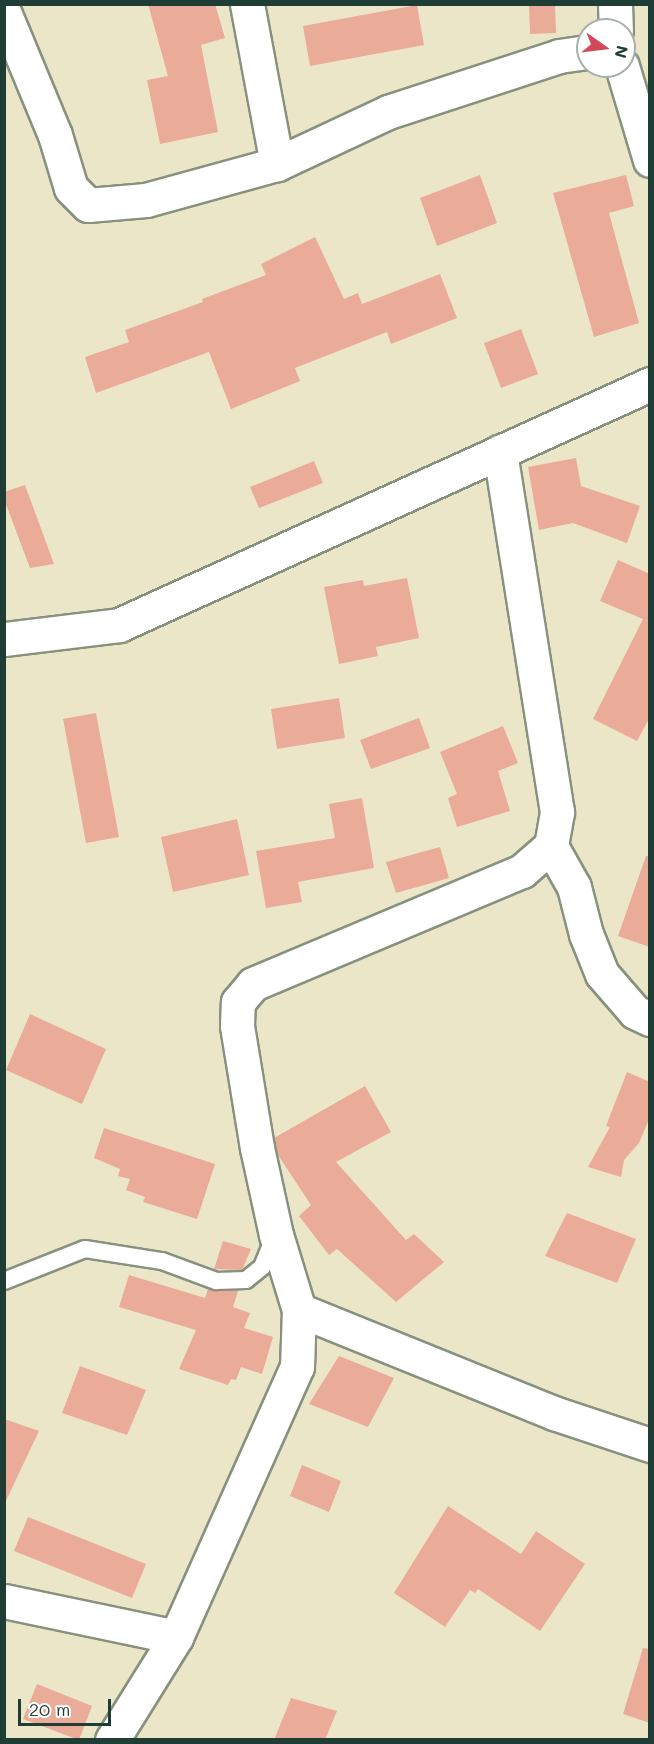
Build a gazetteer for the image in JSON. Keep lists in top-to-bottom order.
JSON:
{
  "scale_bar": "20 m",
  "north": "right"
}
